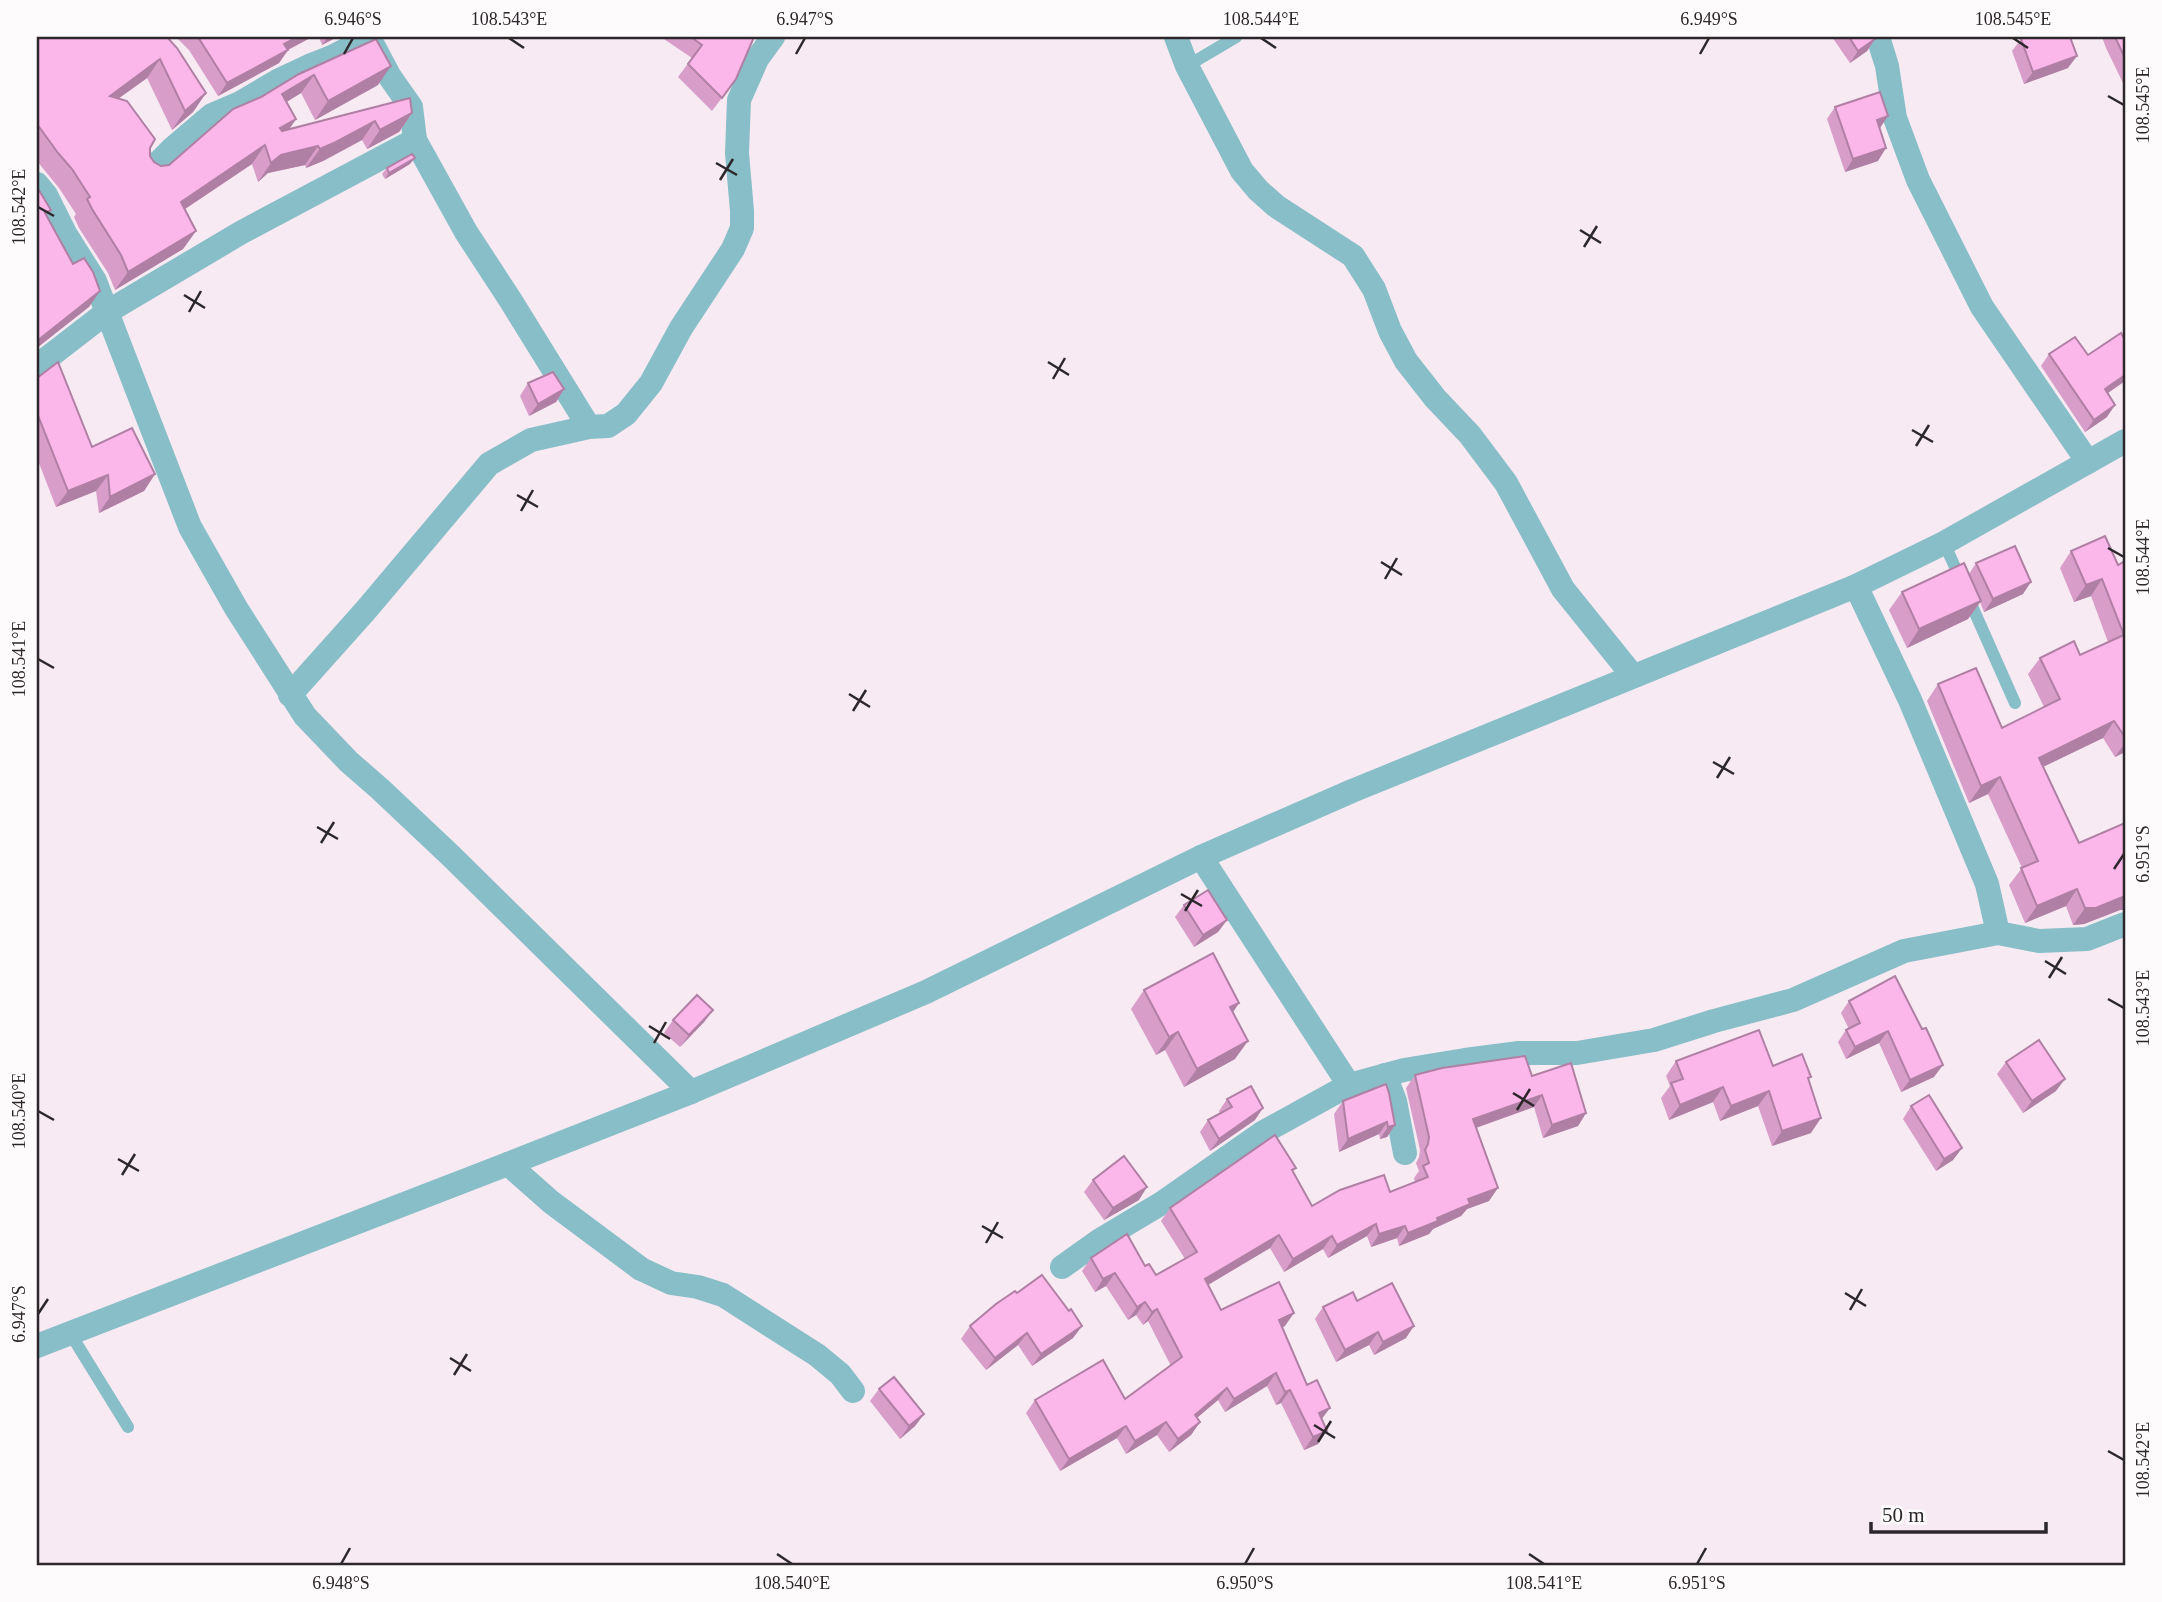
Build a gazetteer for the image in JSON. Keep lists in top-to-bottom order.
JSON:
{
  "scale_bar": "50 m",
  "coordinates": [
    "6.946°S",
    "108.543°E",
    "6.947°S",
    "108.544°E",
    "6.949°S",
    "108.545°E",
    "108.542°E",
    "108.541°E",
    "6.951°S",
    "108.540°E",
    "6.948°S",
    "6.950°S"
  ]
}
